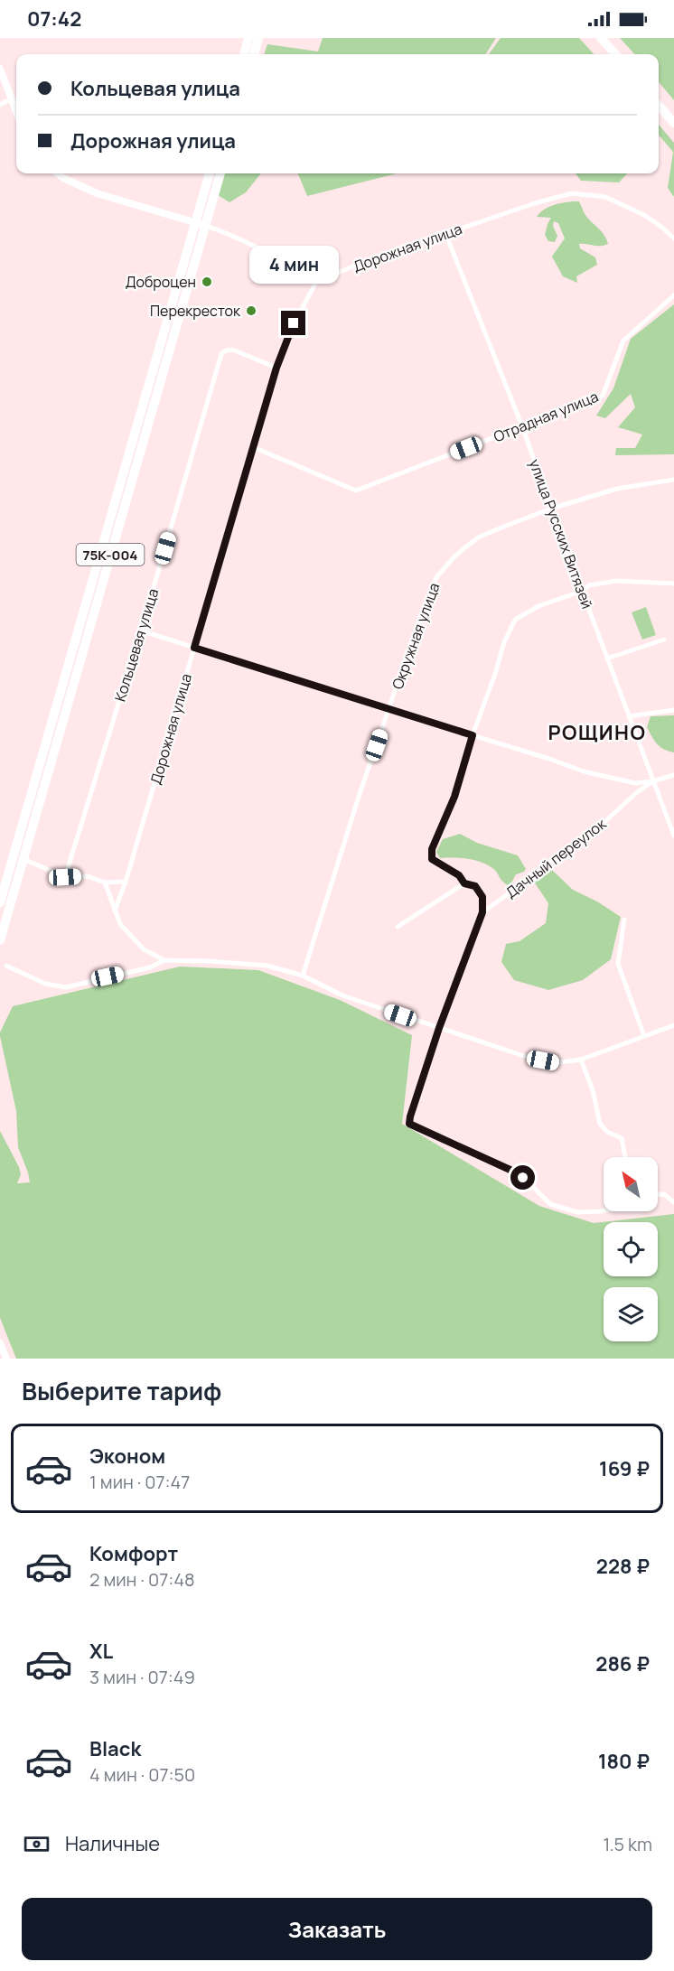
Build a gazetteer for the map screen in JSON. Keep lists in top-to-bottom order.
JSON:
{
  "streets": {
    "highway": ["75К-004"],
    "street": [
      "Дорожная улица",
      "Отрадная улица",
      "улица Русских Витязей",
      "Окружная улица",
      "Кольцевая улица",
      "Дачный переулок"
    ]
  },
  "crossings": [
    ["Дорожная улица", "Отрадная улица"],
    ["Дорожная улица", "улица Русских Витязей"],
    ["Дорожная улица", "Кольцевая улица"],
    ["Отрадная улица", "улица Русских Витязей"],
    ["улица Русских Витязей", "Окружная улица"],
    ["улица Русских Витязей", "Дачный переулок"]
  ],
  "districts": ["РОЩИНО"],
  "places": ["Доброцен", "Перекресток"],
  "north": "top left",
  "page": {
    "status": "07:42",
    "banner": ["Кольцевая улица", "Дорожная улица"],
    "bubble": "4 мин",
    "heading": "Выберите тариф",
    "list": [
      {
        "name": "Эконом",
        "note": "1 мин · 07:47",
        "value": "169 ₽"
      },
      {
        "name": "Комфорт",
        "note": "2 мин · 07:48",
        "value": "228 ₽"
      },
      {
        "name": "XL",
        "note": "3 мин · 07:49",
        "value": "286 ₽"
      },
      {
        "name": "Black",
        "note": "4 мин · 07:50",
        "value": "180 ₽"
      }
    ],
    "pay": ["Наличные", "1.5 km"],
    "buttons": "Заказать"
  }
}
